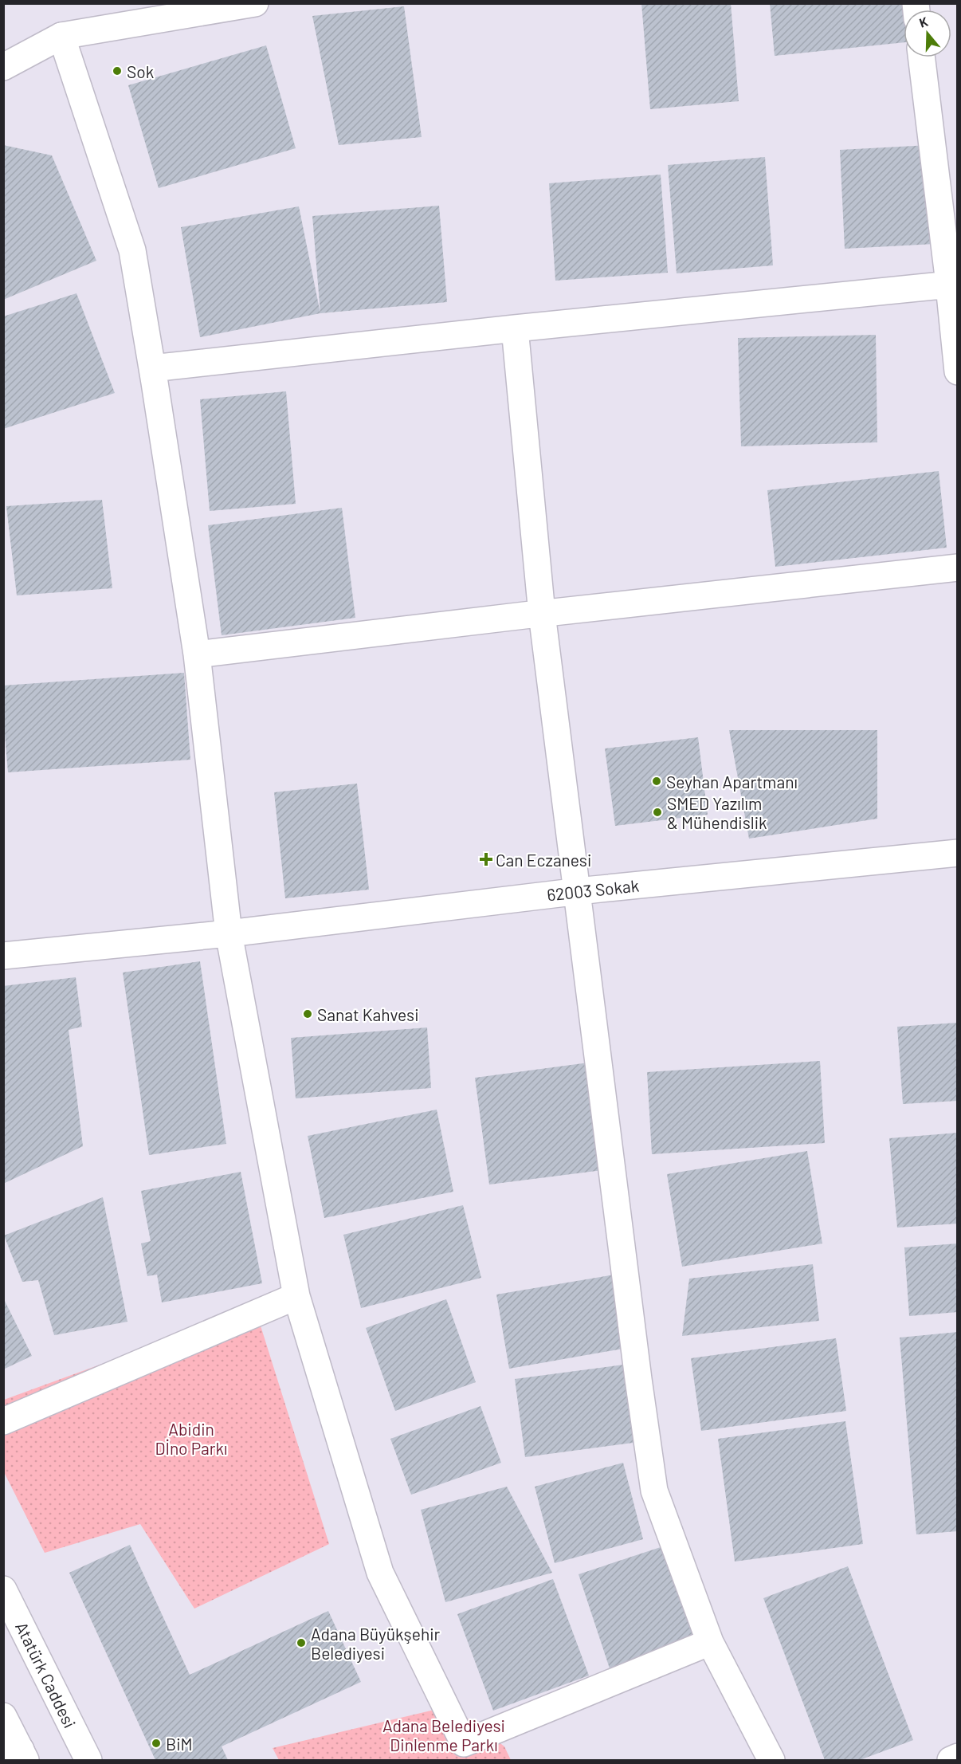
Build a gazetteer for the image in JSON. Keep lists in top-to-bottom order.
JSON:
{
  "streets": {
    "street": ["62003 Sokak", "Atatürk Caddesi"]
  },
  "parks": ["Abidin Dİno Parkı", "Adana Belediyesi Dinlenme Parkı"],
  "places": {
    "other": [
      "Sok",
      "Seyhan Apartmanı",
      "SMED Yazılım & Mühendislik",
      "Sanat Kahvesi",
      "Adana Büyükşehir Belediyesi",
      "BiM"
    ],
    "health": ["Can Eczanesi"]
  },
  "north": "top"
}
